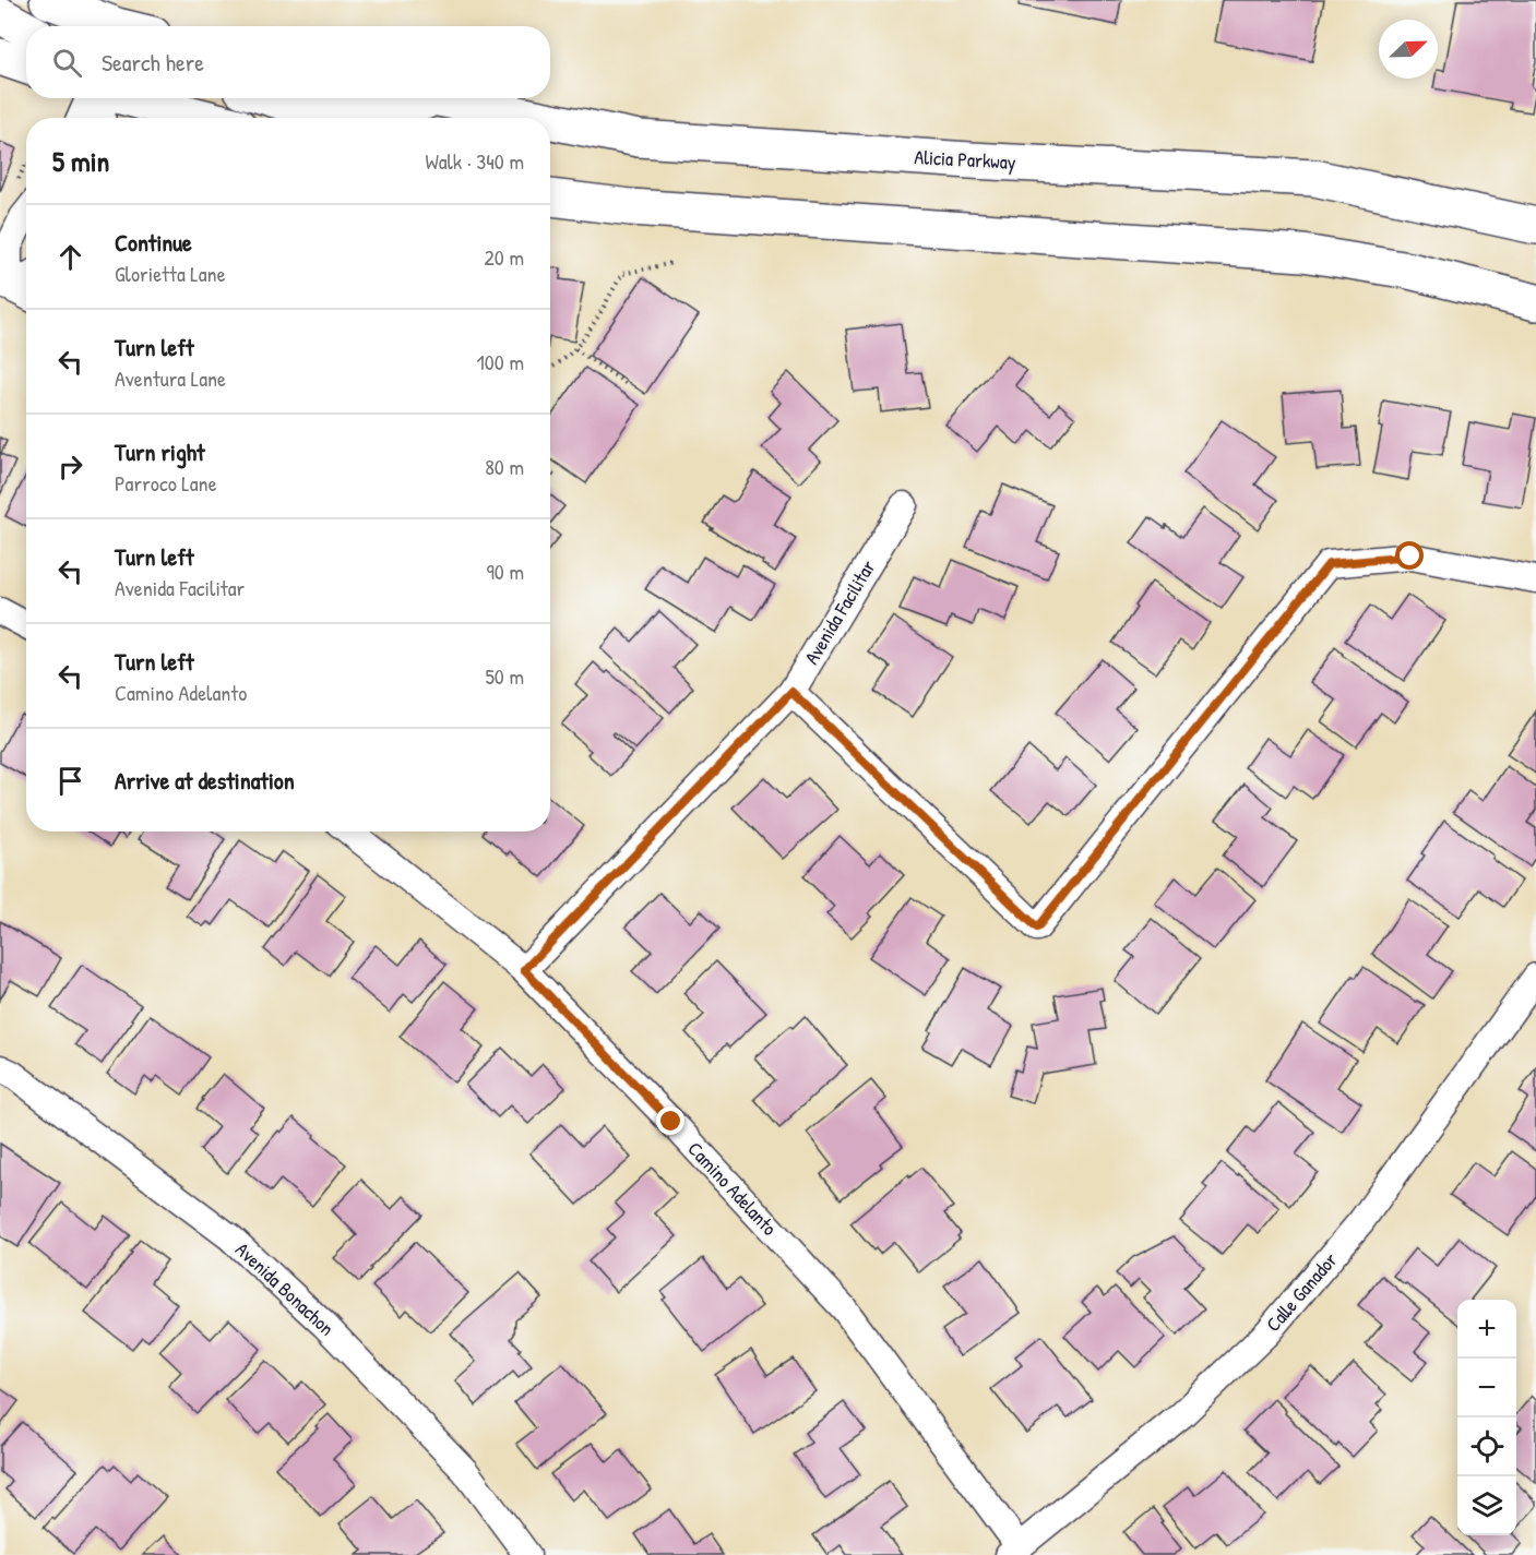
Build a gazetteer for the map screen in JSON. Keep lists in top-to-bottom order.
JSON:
{
  "streets": {
    "main road": ["Alicia Parkway"],
    "street": [
      "Avenida Facilitar",
      "Camino Adelanto",
      "Avenida Bonachon",
      "Calle Ganador"
    ]
  },
  "crossings": [
    ["Avenida Facilitar", "Camino Adelanto"],
    ["Camino Adelanto", "Calle Ganador"]
  ],
  "north": "top right",
  "page": {
    "search": "Search here",
    "heading": ["5 min", "Walk · 340 m"],
    "list": [
      ["Continue", "Glorietta Lane", "20 m"],
      ["Turn left", "Aventura Lane", "100 m"],
      ["Turn right", "Parroco Lane", "80 m"],
      ["Turn left", "Avenida Facilitar", "90 m"],
      ["Turn left", "Camino Adelanto", "50 m"],
      "Arrive at destination"
    ],
    "map_buttons": ["+", "−"]
  }
}
